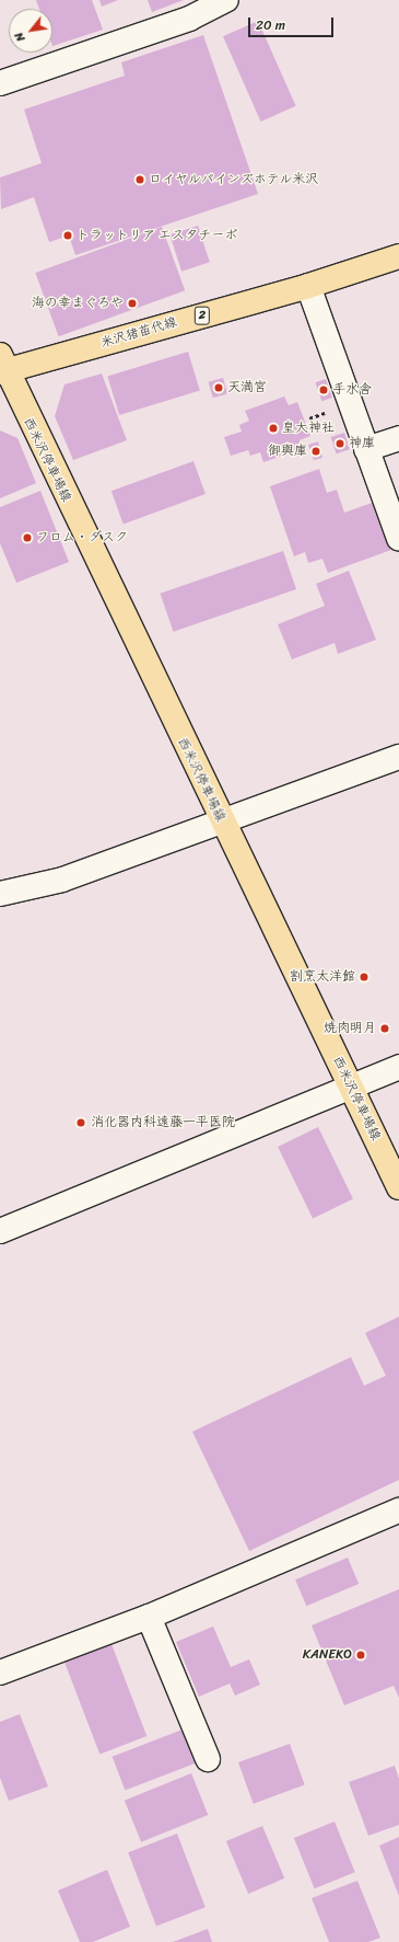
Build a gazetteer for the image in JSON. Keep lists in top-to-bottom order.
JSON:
{
  "streets": {
    "main road": ["2", "米沢猪苗代線", "西米沢停車場線"]
  },
  "crossings": [
    ["米沢猪苗代線", "西米沢停車場線"]
  ],
  "places": [
    "ロイヤルパインズホテル米沢",
    "トラットリア エスタチーボ",
    "海の幸まぐろや",
    "天満宮",
    "手水舎",
    "皇大神社",
    "神庫",
    "御輿庫",
    "フロム・ダスク",
    "割烹太洋館",
    "焼肉明月",
    "消化器内科遠藤一平医院",
    "KANEKO"
  ],
  "scale_bar": "20 m",
  "north": "bottom left"
}
